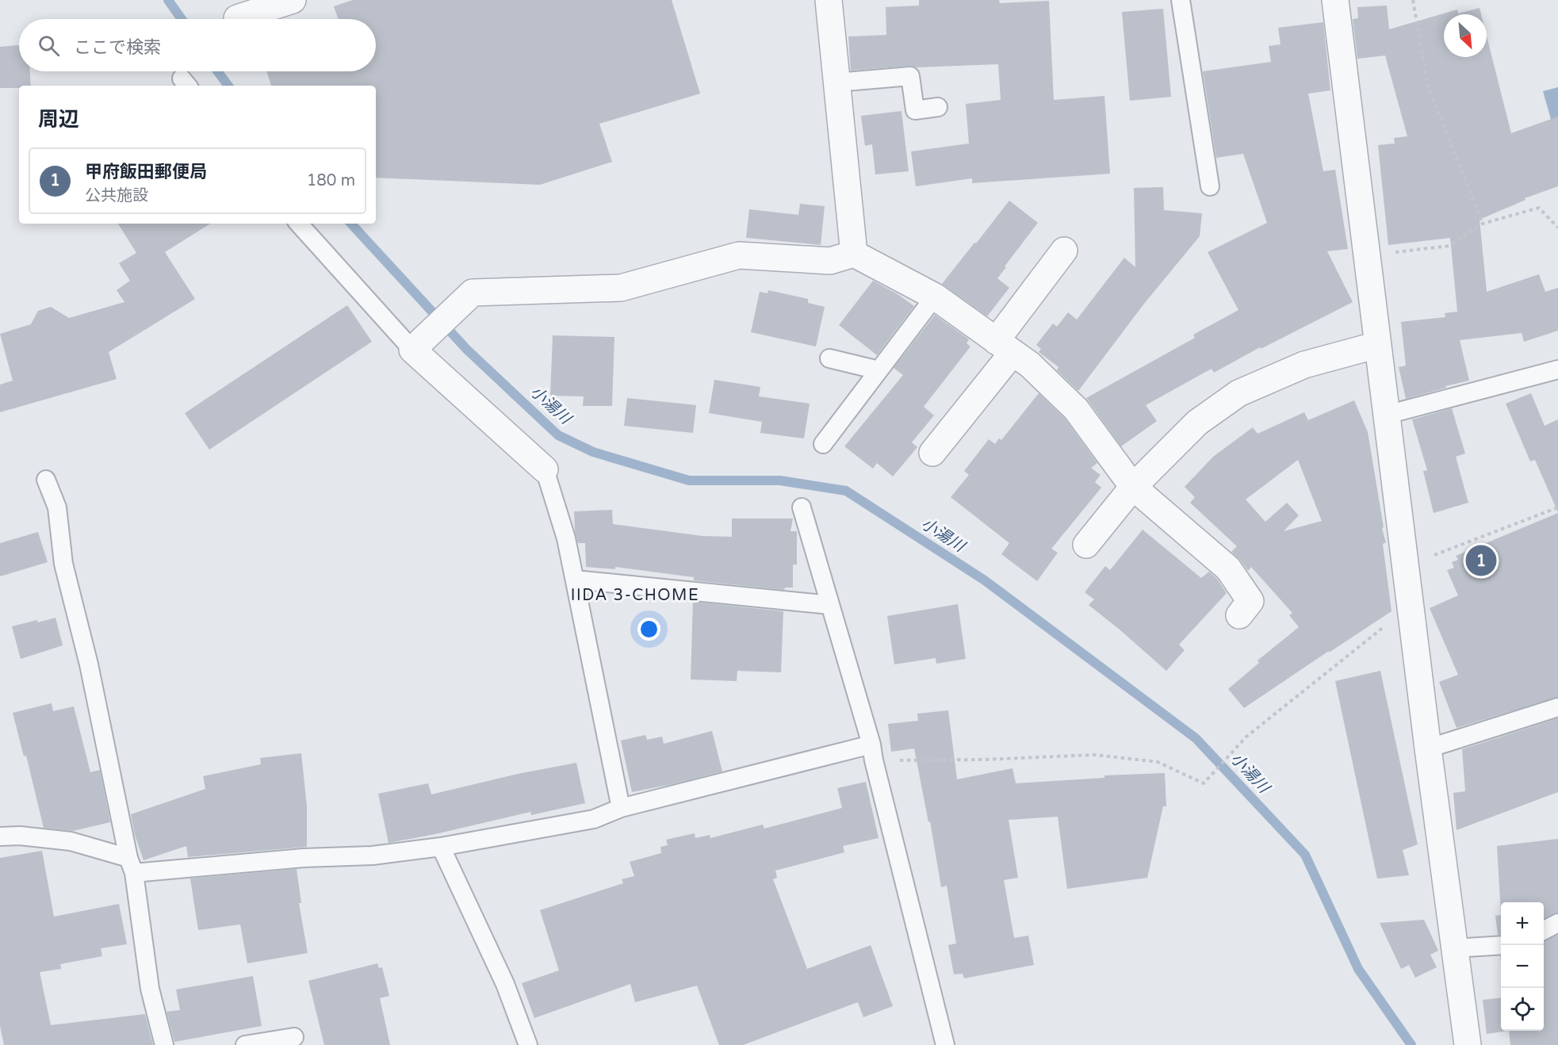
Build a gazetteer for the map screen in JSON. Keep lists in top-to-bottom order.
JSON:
{
  "districts": ["IIDA 3-CHOME"],
  "water": ["小湯川"],
  "north": "bottom right",
  "page": {
    "search": "ここで検索",
    "heading": "周辺",
    "list": [
      {
        "mark": "1",
        "name": "甲府飯田郵便局",
        "note": "公共施設",
        "value": "180 m"
      }
    ],
    "pins": "1",
    "map_buttons": ["+", "−"]
  }
}
